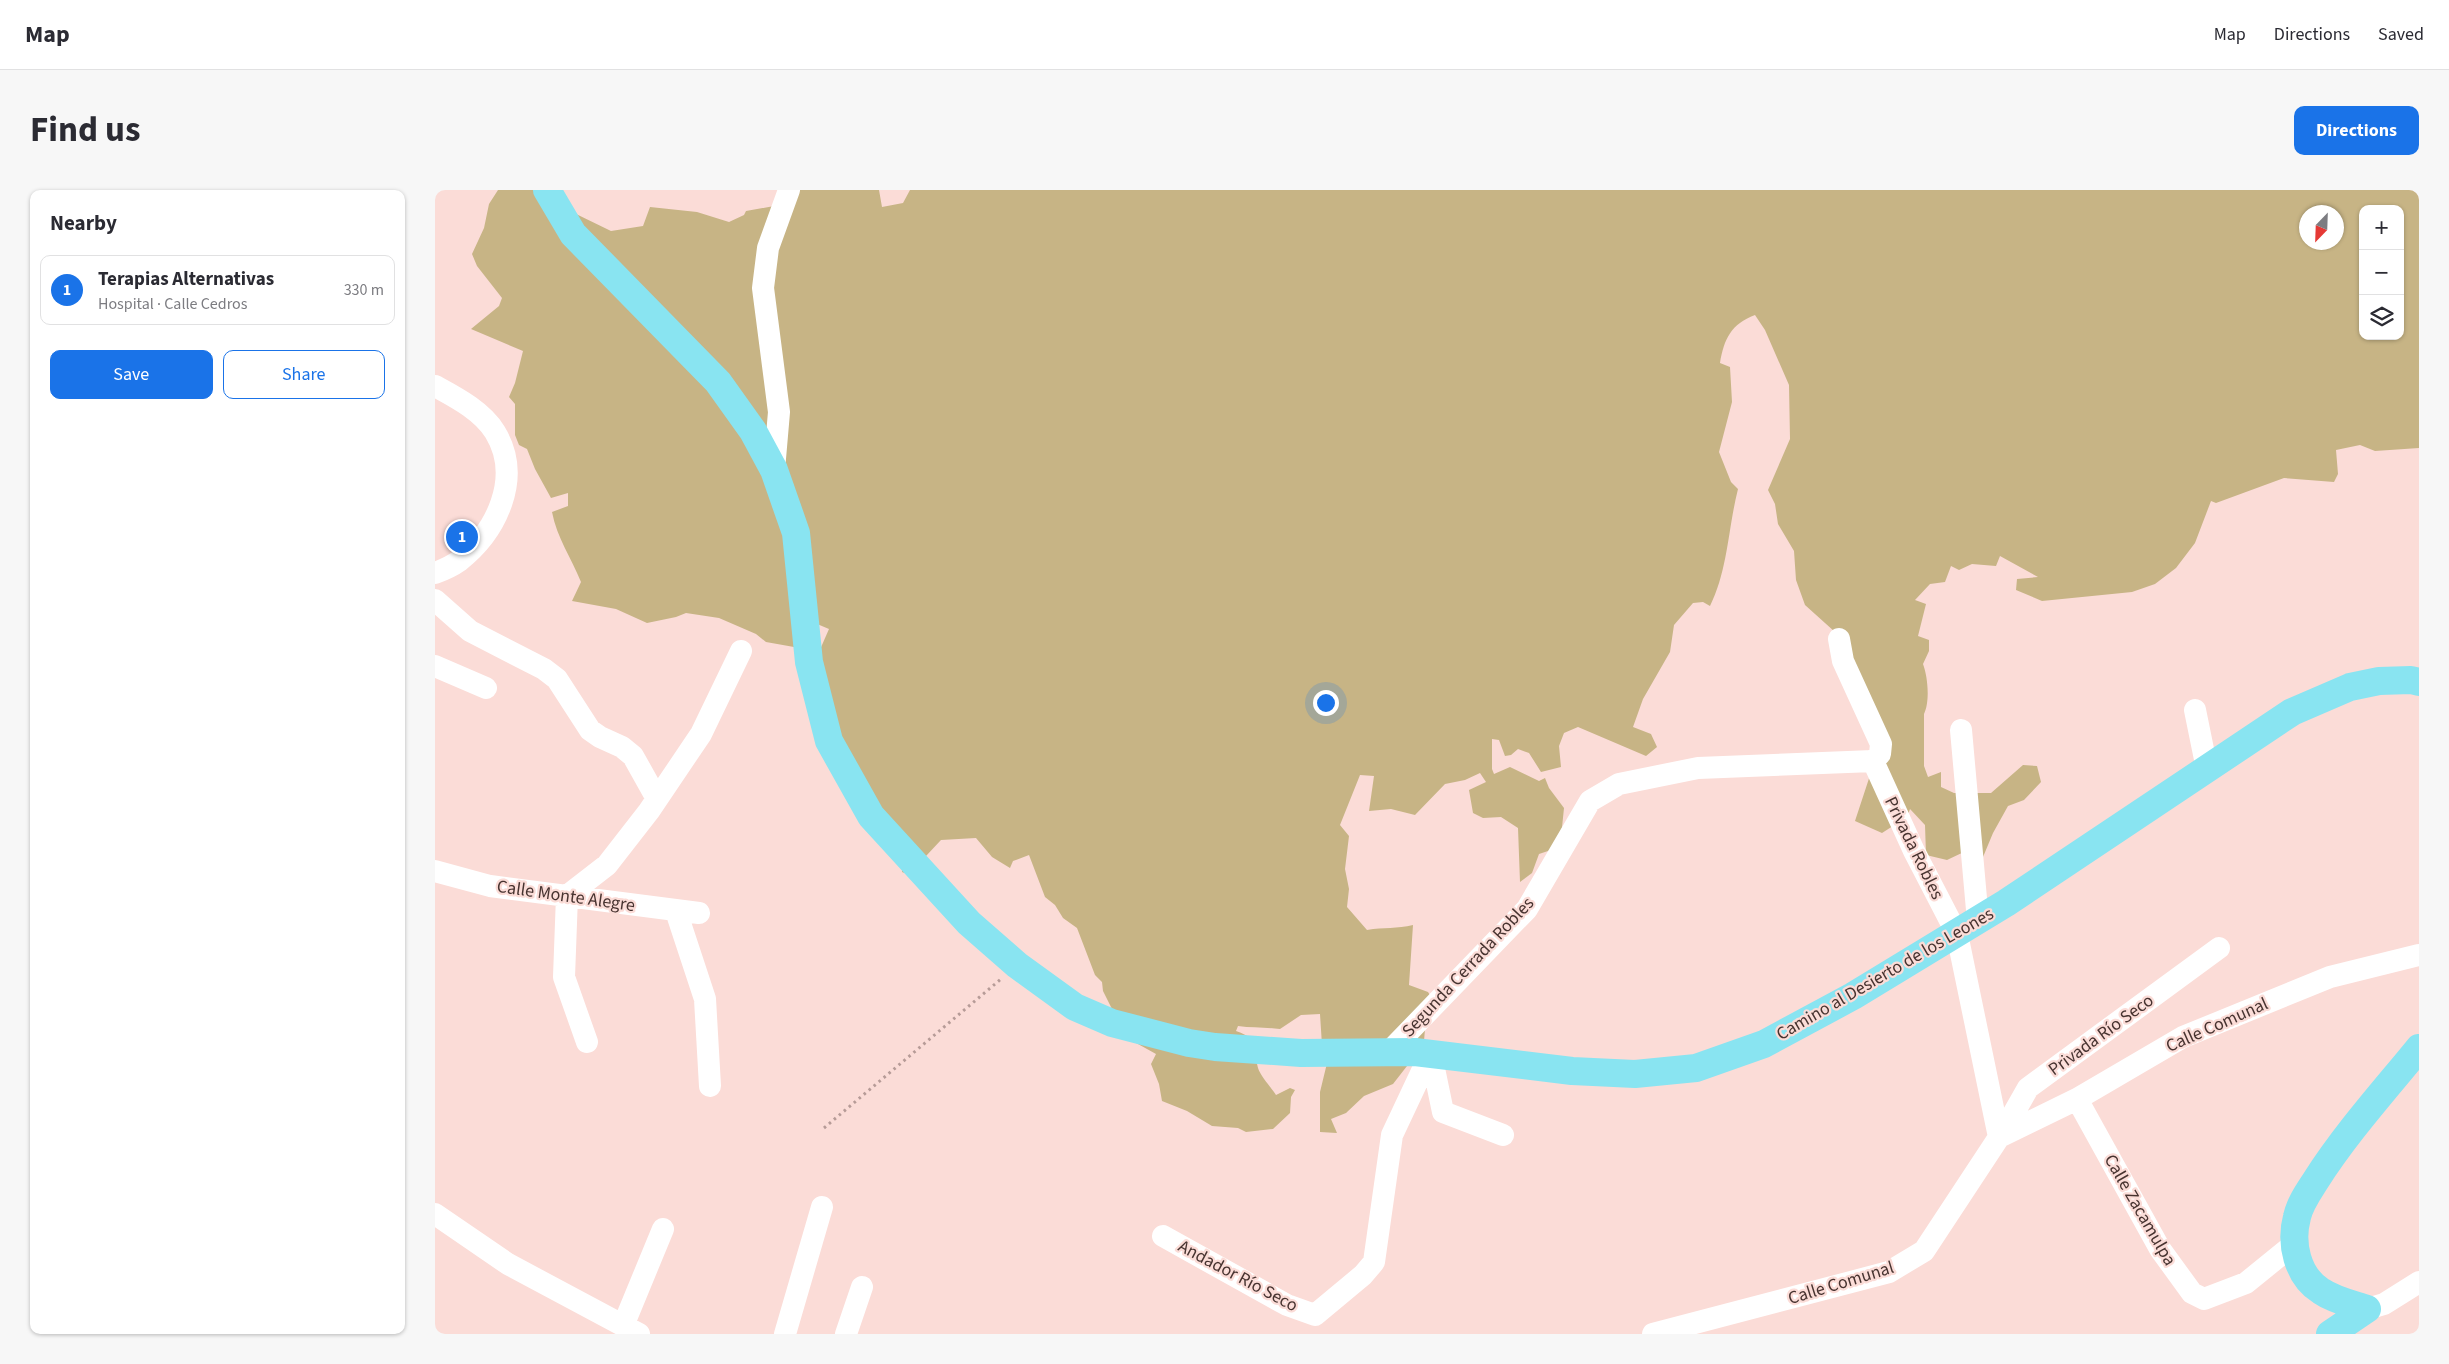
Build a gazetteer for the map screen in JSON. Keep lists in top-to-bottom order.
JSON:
{
  "streets": {
    "main road": ["Camino al Desierto de los Leones"],
    "street": [
      "Privada Robles",
      "Calle Monte Alegre",
      "Segunda Cerrada Robles",
      "Calle Comunal",
      "Privada Río Seco",
      "Calle Zacamulpa",
      "Andador Río Seco"
    ]
  },
  "crossings": [
    ["Privada Robles", "Segunda Cerrada Robles"],
    ["Privada Robles", "Camino al Desierto de los Leones"],
    ["Segunda Cerrada Robles", "Camino al Desierto de los Leones"],
    ["Camino al Desierto de los Leones", "Andador Río Seco"],
    ["Calle Comunal", "Privada Río Seco"],
    ["Calle Comunal", "Calle Zacamulpa"]
  ],
  "north": "bottom left",
  "page": {
    "header": "Map",
    "nav": ["Map", "Directions", "Saved"],
    "title": "Find us",
    "buttons": [
      "Directions",
      ["Save", "Share"]
    ],
    "heading": "Nearby",
    "map_buttons": ["+", "−"],
    "list": [
      {
        "mark": "1",
        "name": "Terapias Alternativas",
        "note": "Hospital · Calle Cedros",
        "value": "330 m"
      }
    ],
    "pins": "1"
  }
}
